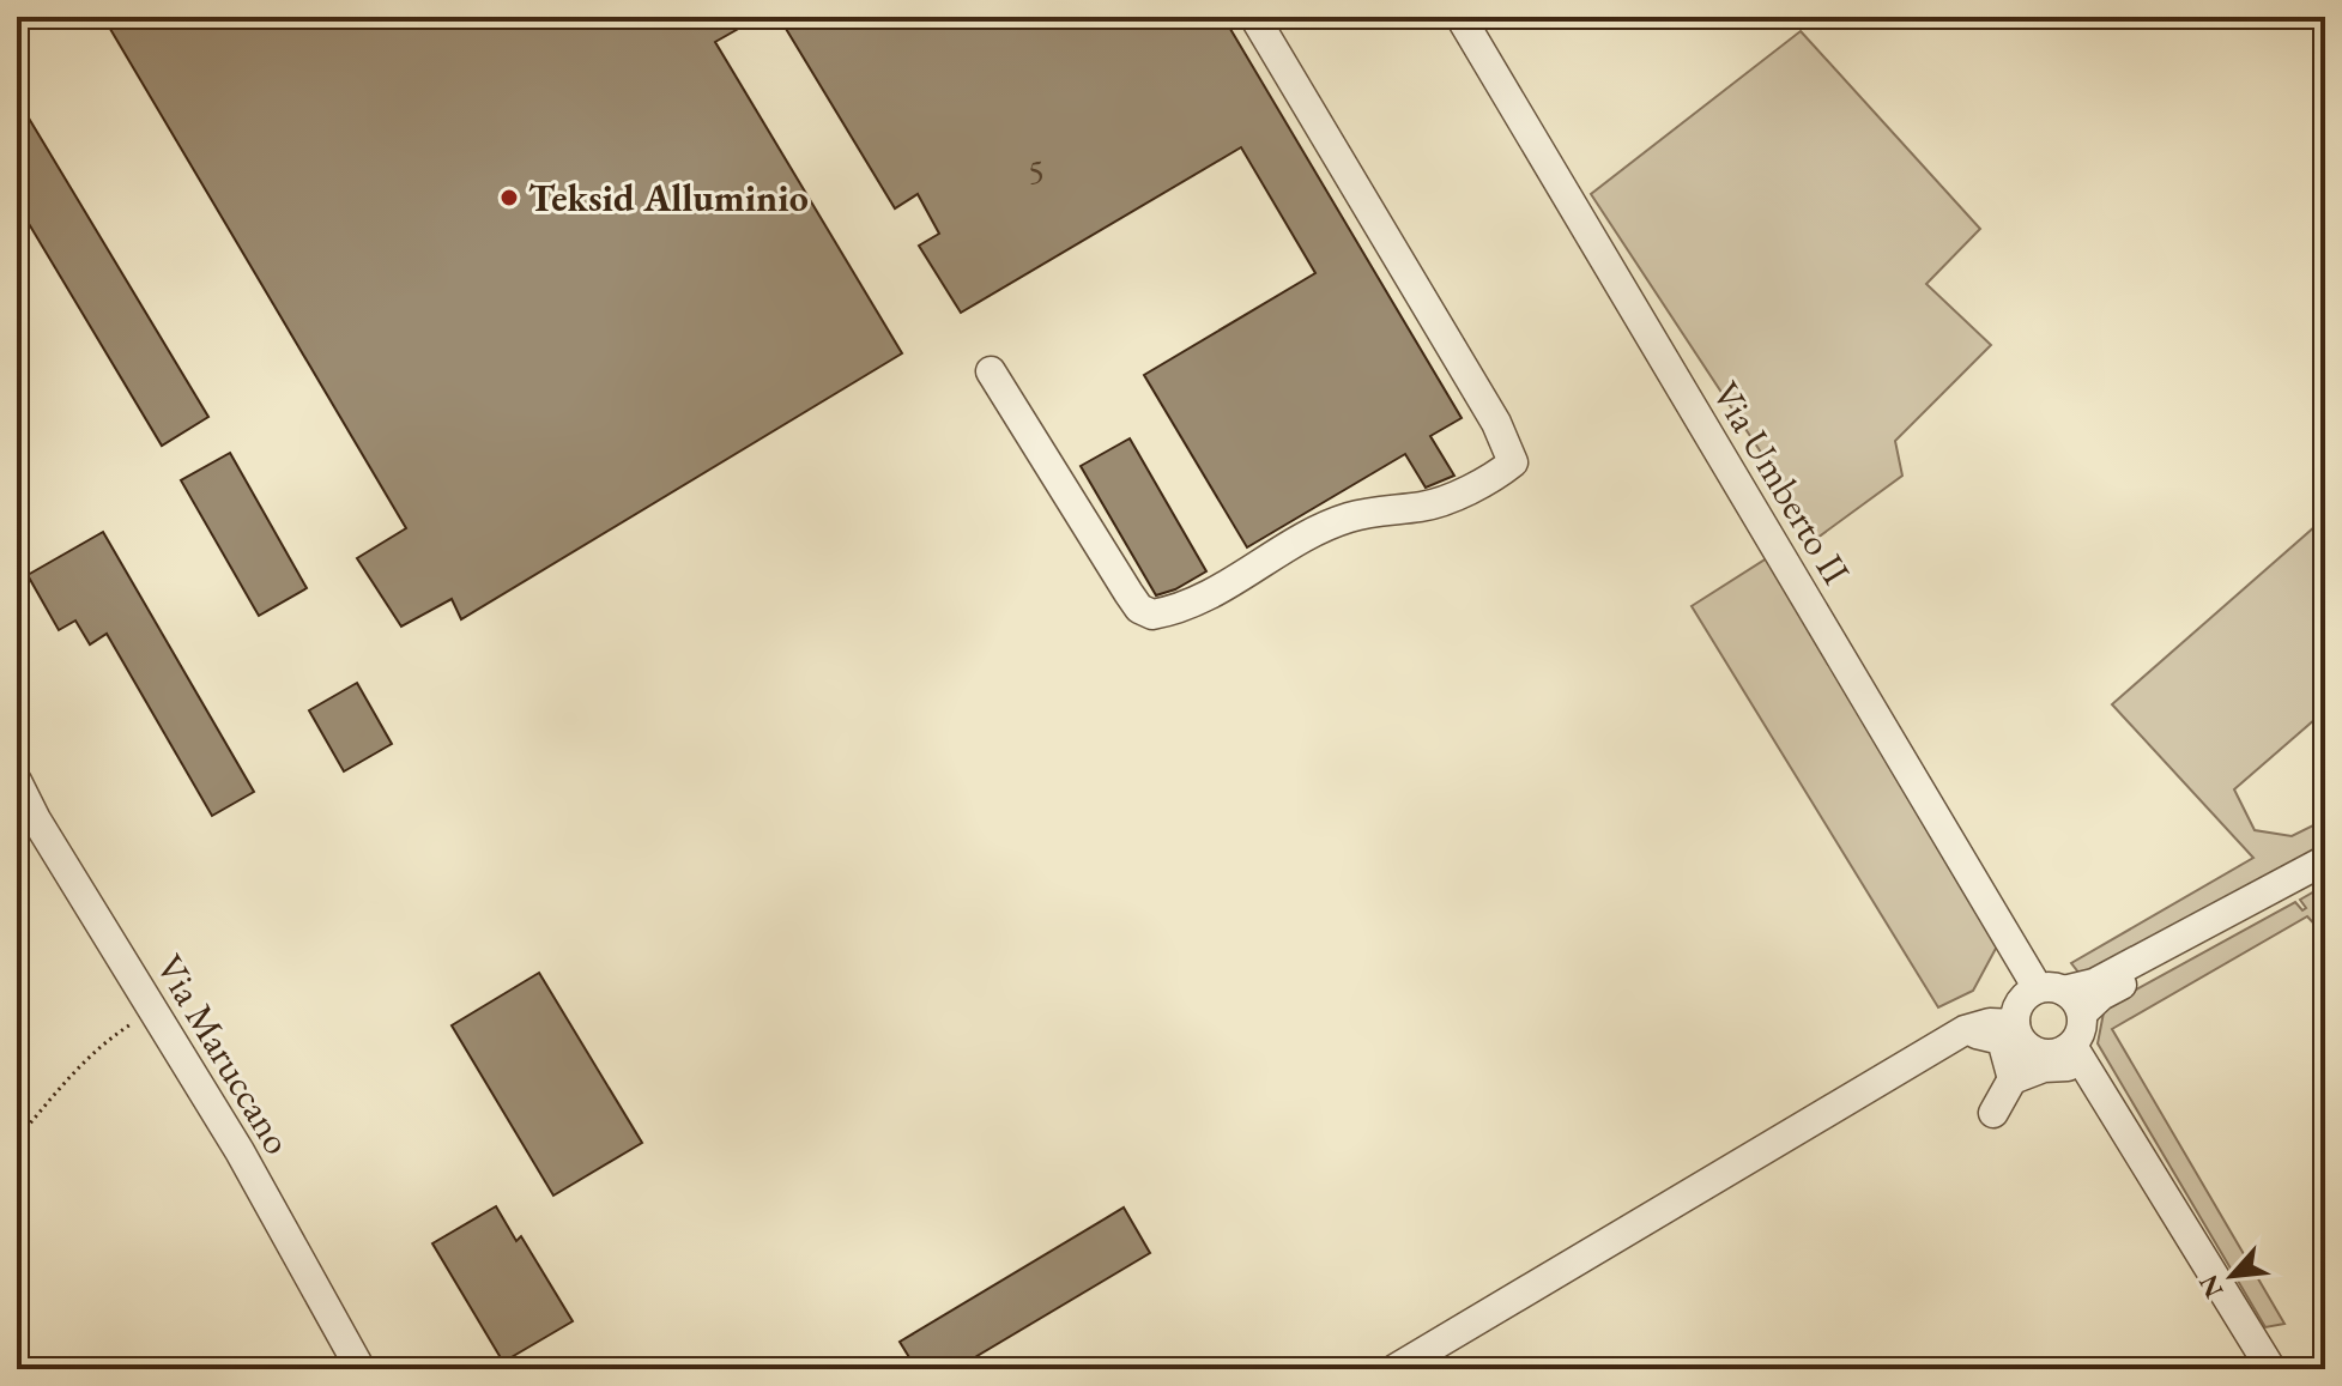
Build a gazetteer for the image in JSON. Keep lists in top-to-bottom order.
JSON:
{
  "streets": {
    "street": ["Via Umberto II", "Via Maruccano"]
  },
  "places": ["Teksid Alluminio"],
  "house_numbers": ["5"],
  "north": "bottom left"
}
